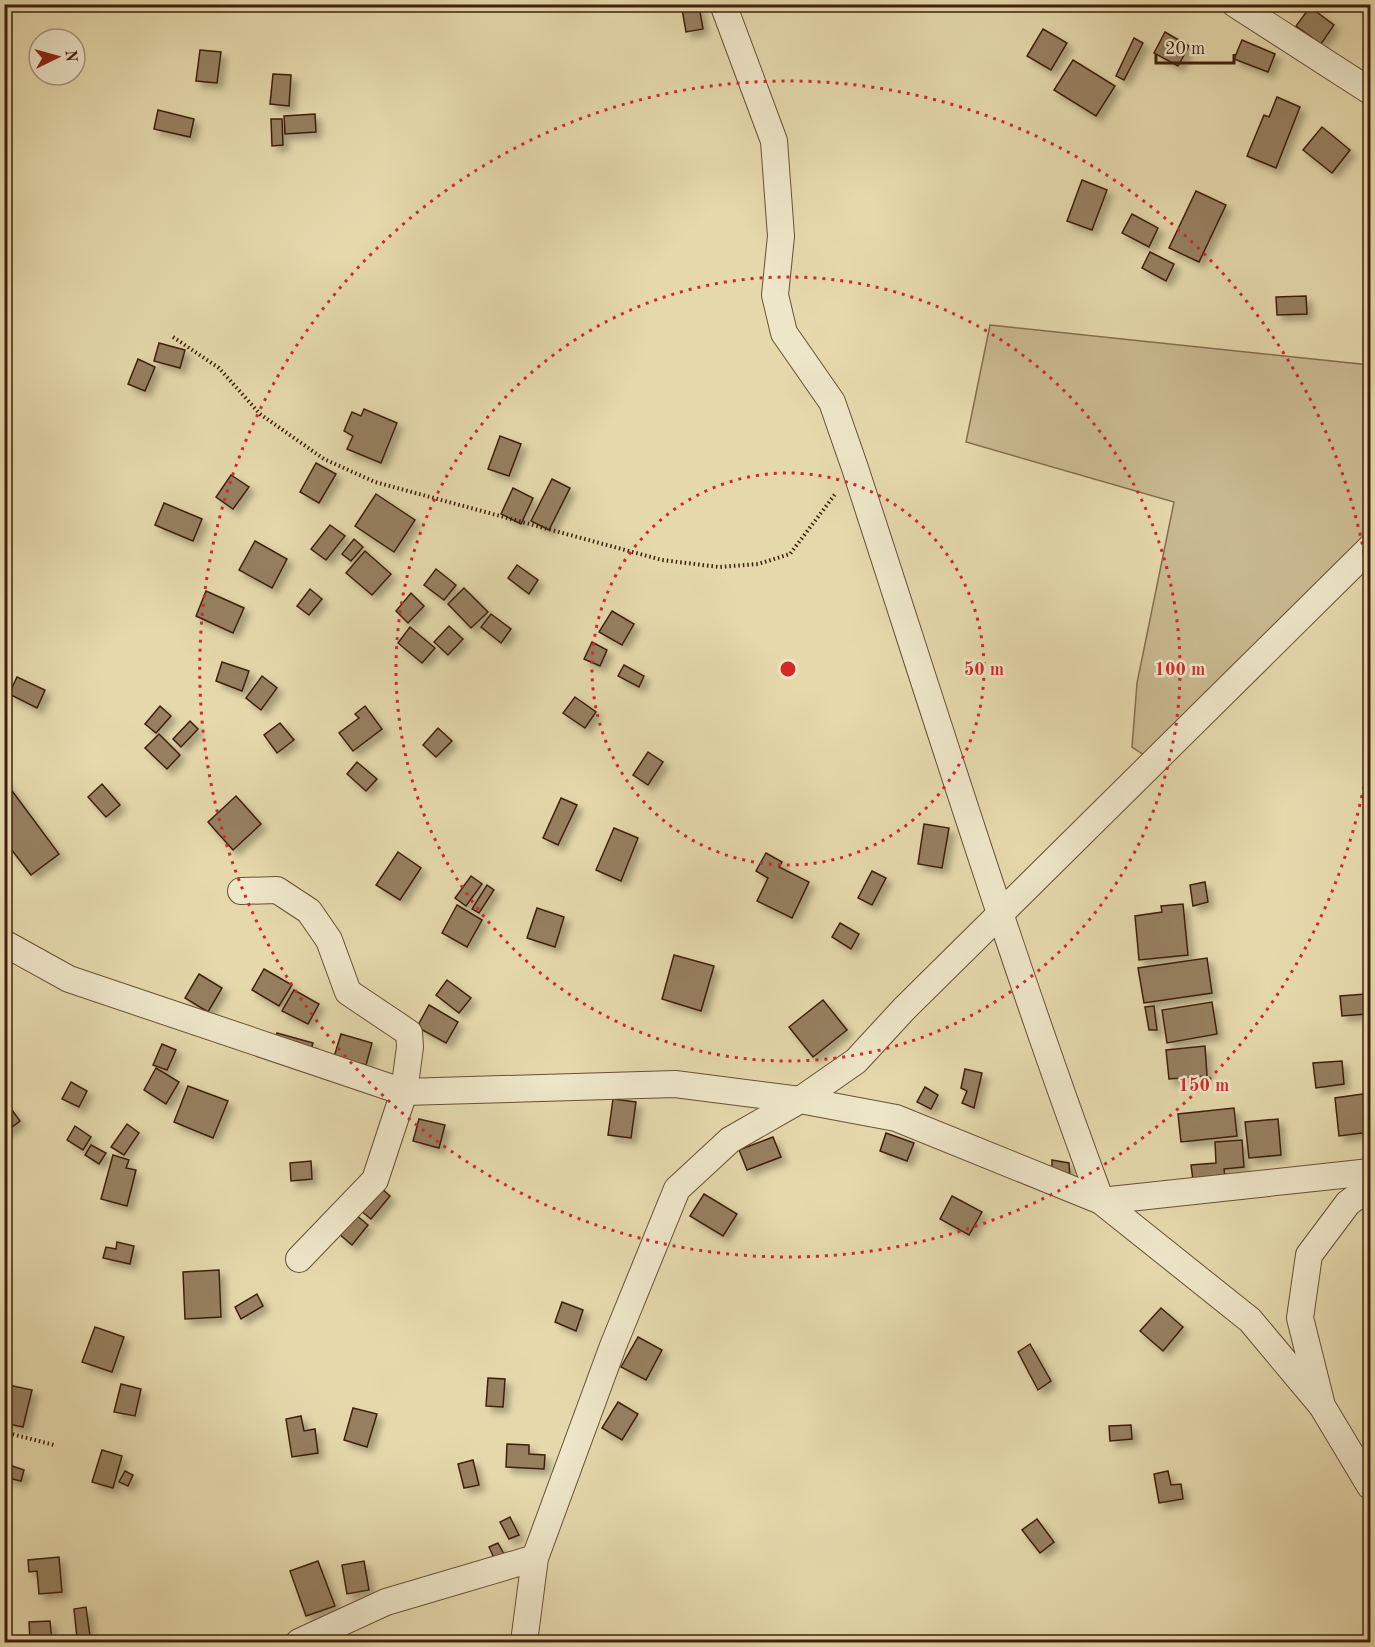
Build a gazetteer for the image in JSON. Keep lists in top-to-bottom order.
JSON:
{
  "scale_bar": "20 m",
  "north": "right",
  "rings": ["50 m", "100 m", "150 m"]
}
